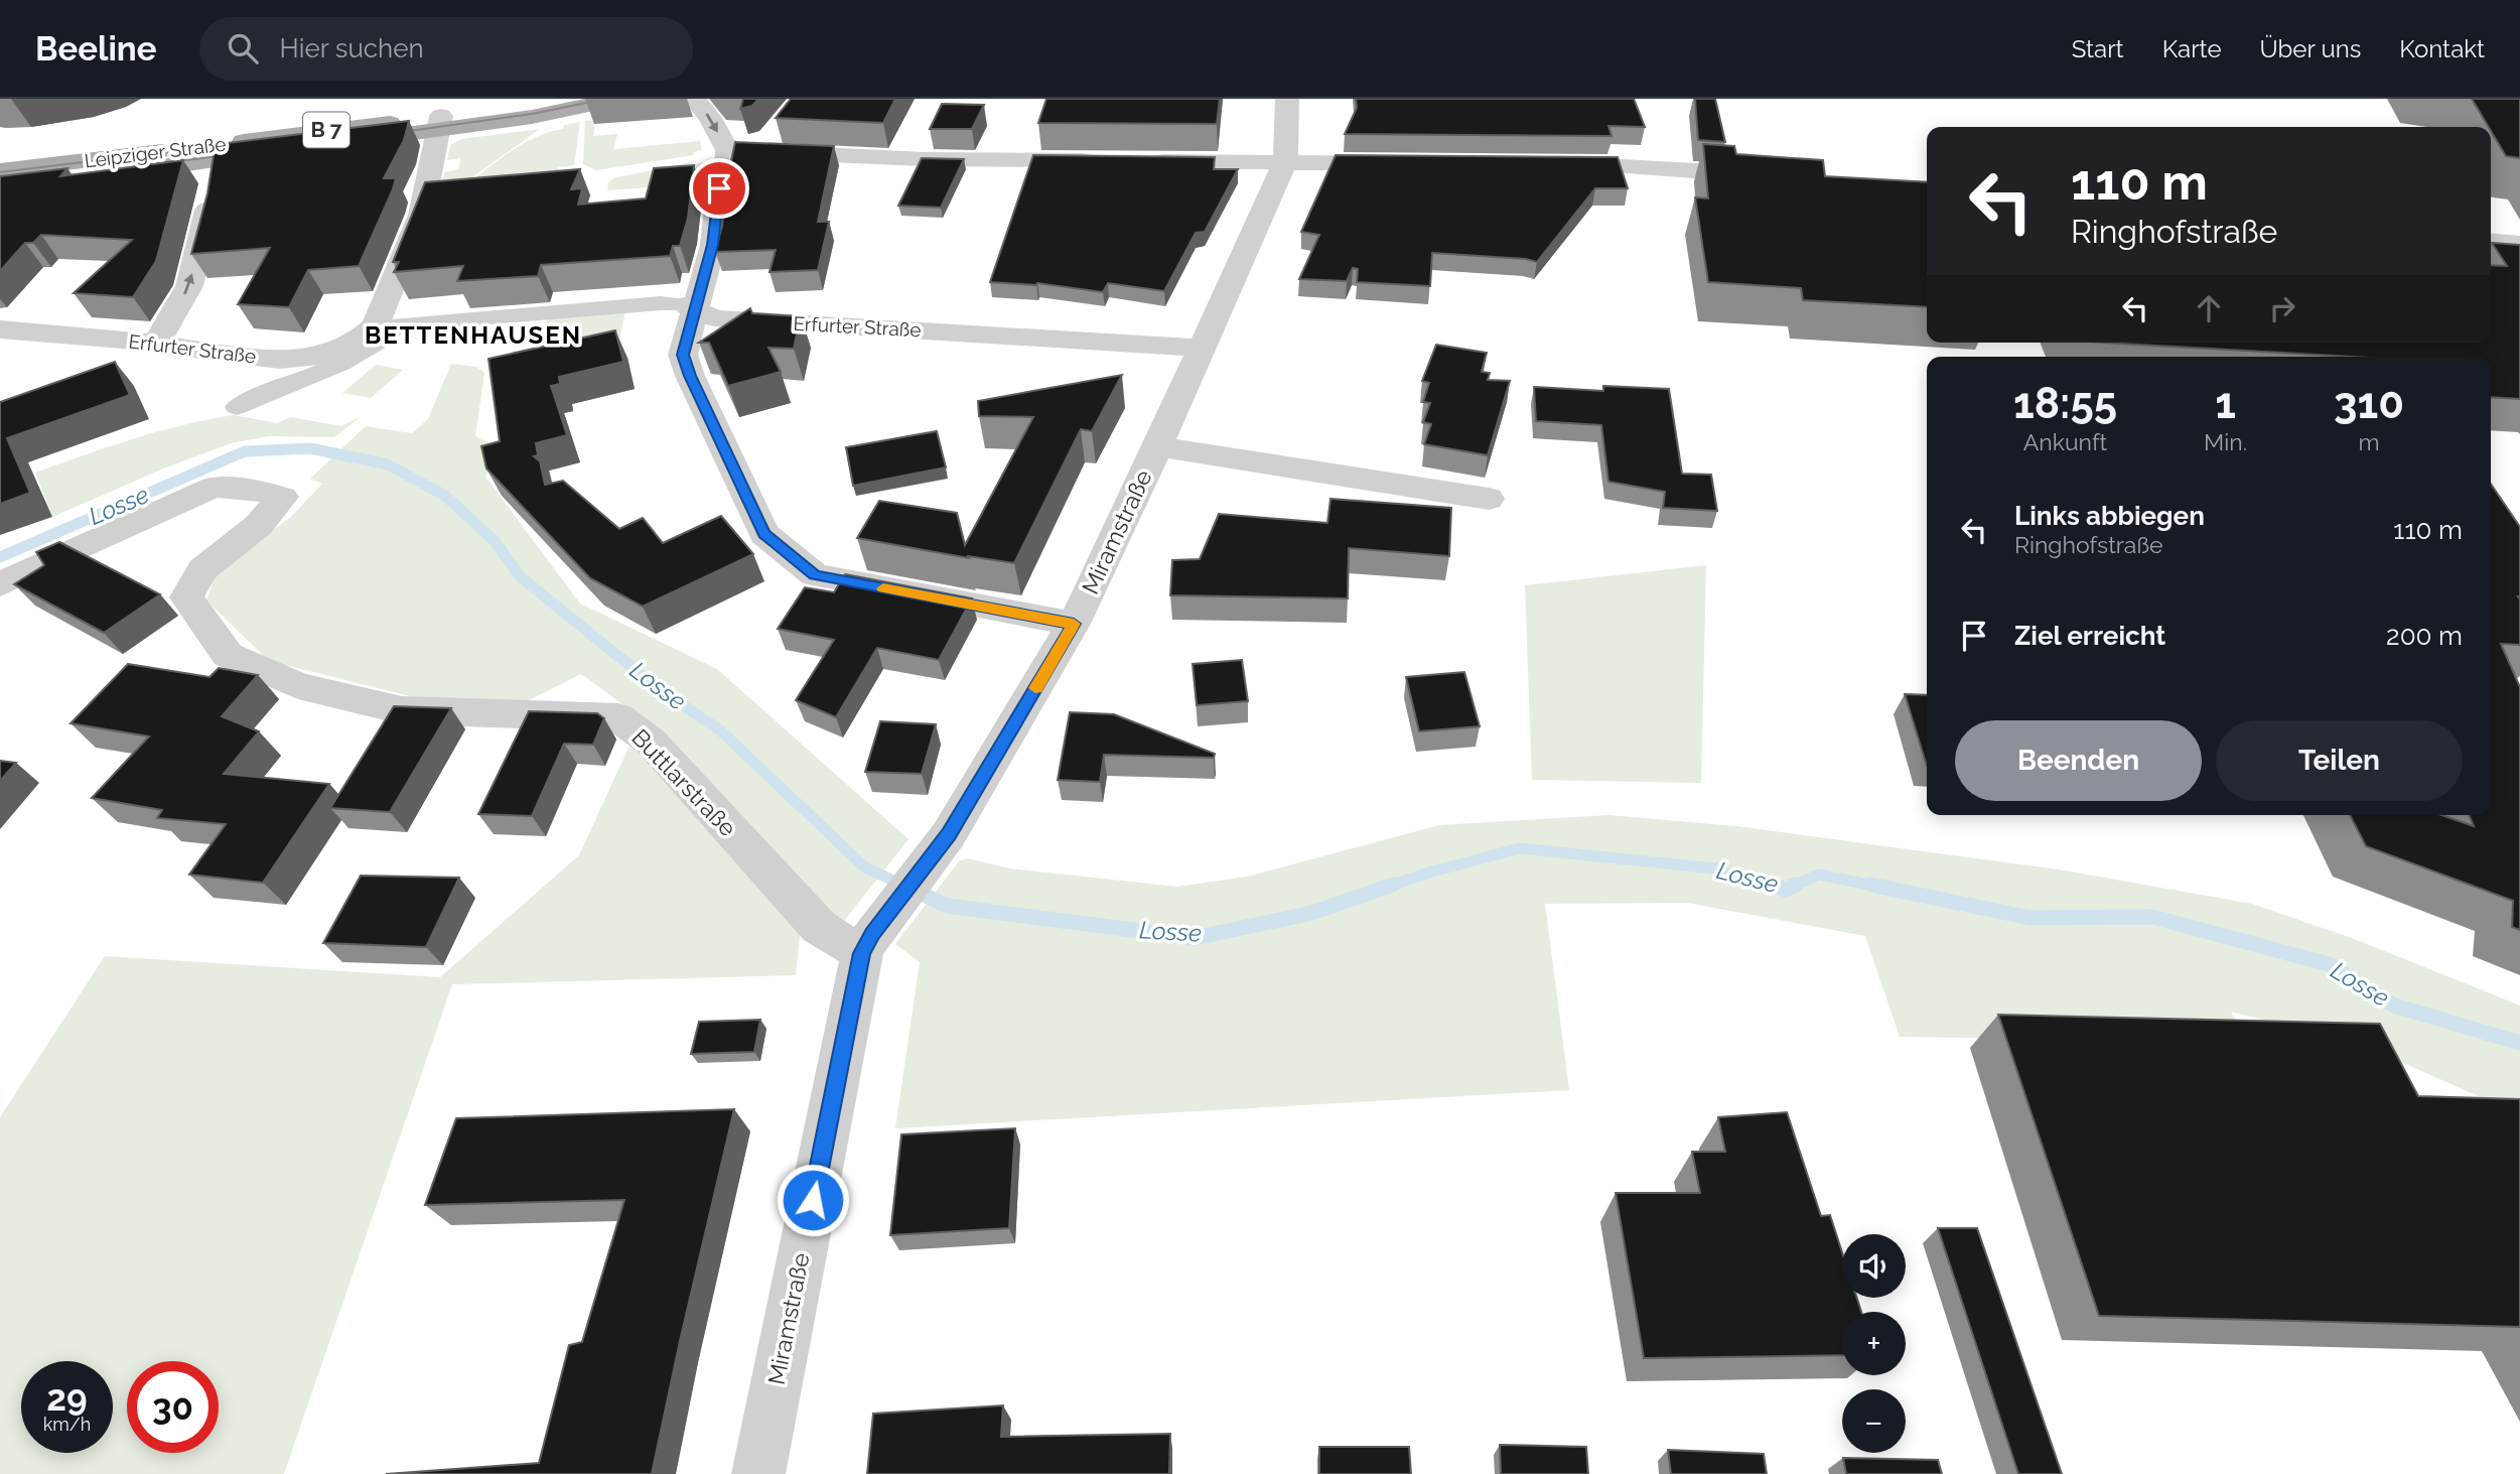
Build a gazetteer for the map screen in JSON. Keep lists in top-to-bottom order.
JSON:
{
  "streets": {
    "main road": ["B 7", "Leipziger Straße"],
    "street": ["Erfurter Straße", "Miramstraße", "Buttlarstraße"]
  },
  "crossings": [
    ["B 7", "Leipziger Straße"],
    ["Erfurter Straße", "Miramstraße"],
    ["Miramstraße", "Buttlarstraße"]
  ],
  "districts": ["BETTENHAUSEN"],
  "water": ["Losse"],
  "page": {
    "header": "Beeline",
    "search": "Hier suchen",
    "nav": [
      "Start",
      "Karte",
      "Über uns",
      "Kontakt"
    ],
    "turn": ["110 m", "Ringhofstraße"],
    "eta": [
      "18:55",
      "Ankunft",
      "1",
      "Min.",
      "310",
      "m"
    ],
    "list": [
      {
        "name": "Links abbiegen",
        "note": "Ringhofstraße",
        "value": "110 m"
      },
      {
        "name": "Ziel erreicht",
        "value": "200 m"
      }
    ],
    "buttons": ["Beenden", "Teilen"],
    "map_buttons": ["+", "−"],
    "speed": "29 km/h",
    "limit": "30"
  }
}
